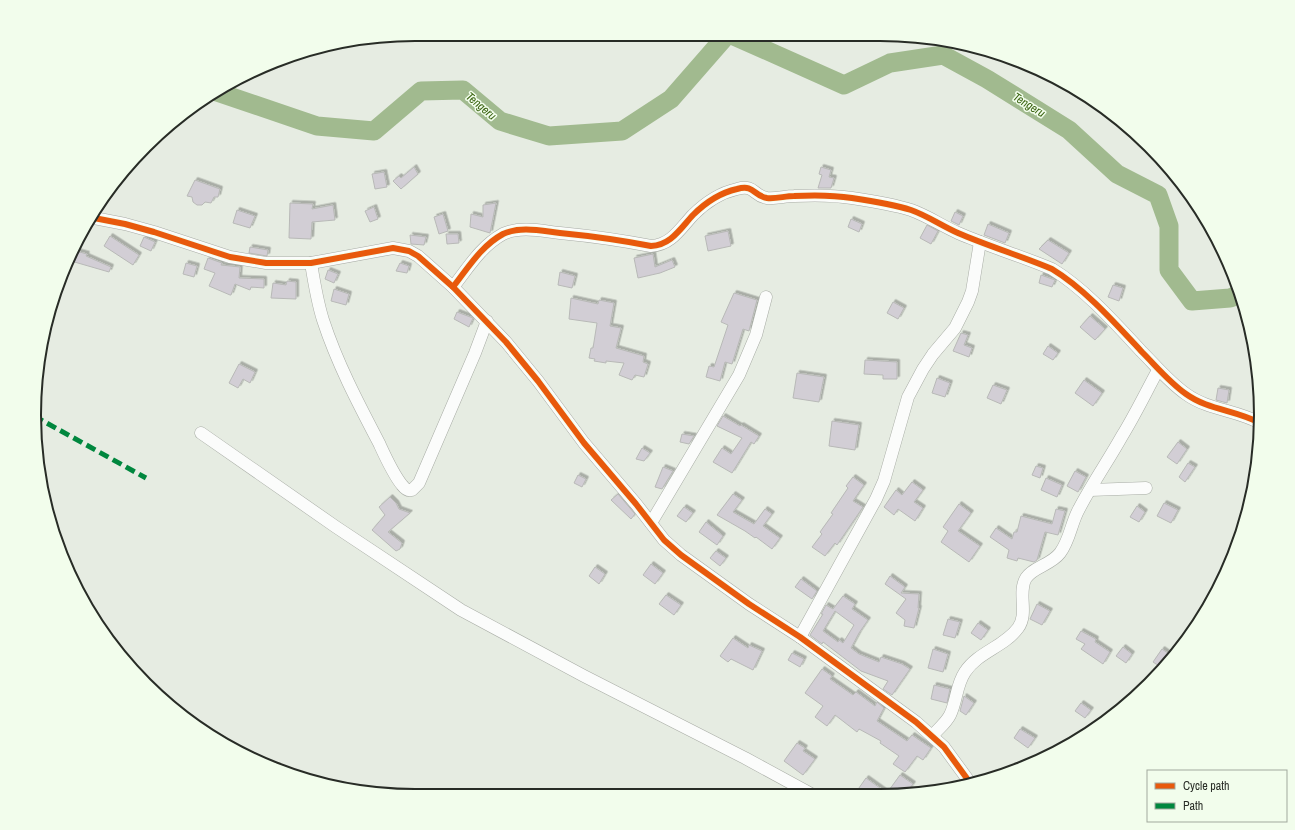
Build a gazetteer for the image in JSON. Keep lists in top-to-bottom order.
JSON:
{
  "water": ["Tengeru"],
  "legend": ["Cycle path", "Path"]
}
